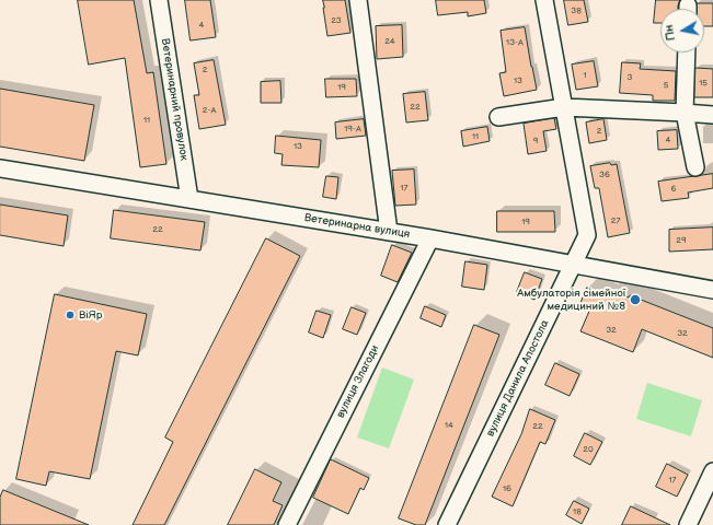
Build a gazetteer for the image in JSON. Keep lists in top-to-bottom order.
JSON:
{
  "streets": {
    "street": [
      "Ветеринарний провулок",
      "Ветеринарна вулиця",
      "вулиця Данила Апостола",
      "вулиця Злагоди"
    ]
  },
  "crossings": [
    ["Ветеринарний провулок", "Ветеринарна вулиця"],
    ["Ветеринарна вулиця", "вулиця Данила Апостола"],
    ["Ветеринарна вулиця", "вулиця Злагоди"]
  ],
  "places": ["Амбулаторія сімейної медициний №8", "ВіЯр"],
  "house_numbers": [
    "38",
    "23",
    "4",
    "24",
    "13-А",
    "2",
    "1",
    "3",
    "13",
    "15",
    "5",
    "19",
    "22",
    "2-А",
    "11",
    "19-А",
    "2",
    "11",
    "4",
    "9",
    "13",
    "36",
    "17",
    "6",
    "27",
    "19",
    "22",
    "29",
    "32",
    "32",
    "14",
    "22",
    "20",
    "17",
    "16",
    "18"
  ],
  "north": "left"
}
